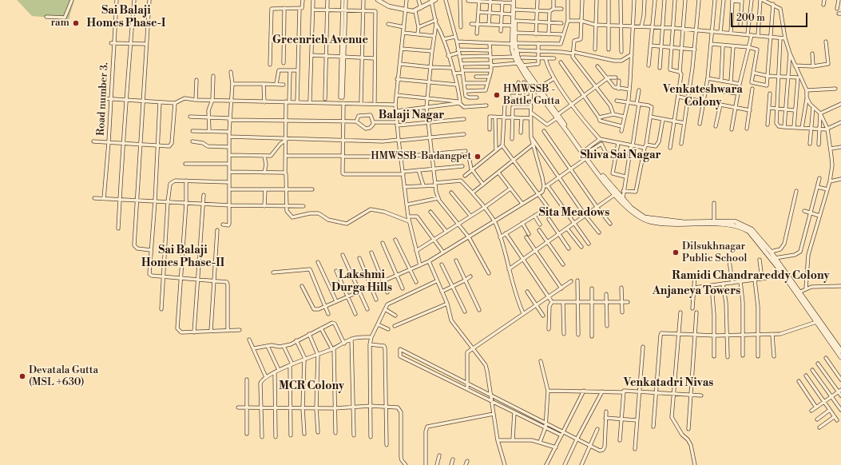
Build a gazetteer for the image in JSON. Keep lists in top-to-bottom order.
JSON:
{
  "streets": {
    "street": ["Road number 3."]
  },
  "districts": [
    "Sai Balaji Homes Phase-I",
    "Greenrich Avenue",
    "Venkateshwara Colony",
    "Balaji Nagar",
    "Shiva Sai Nagar",
    "Sita Meadows",
    "Sai Balaji Homes Phase-II",
    "Lakshmi Durga Hills",
    "Ramidi Chandrareddy Colony",
    "Anjaneya Towers",
    "Venkatadri Nivas",
    "MCR Colony"
  ],
  "places": [
    "ram",
    "HMWSSB - Battle Gutta",
    "HMWSSB-Badangpet",
    "Dilsukhnagar Public School",
    "Devatala Gutta (MSL +630)"
  ],
  "scale_bar": "200 m"
}
